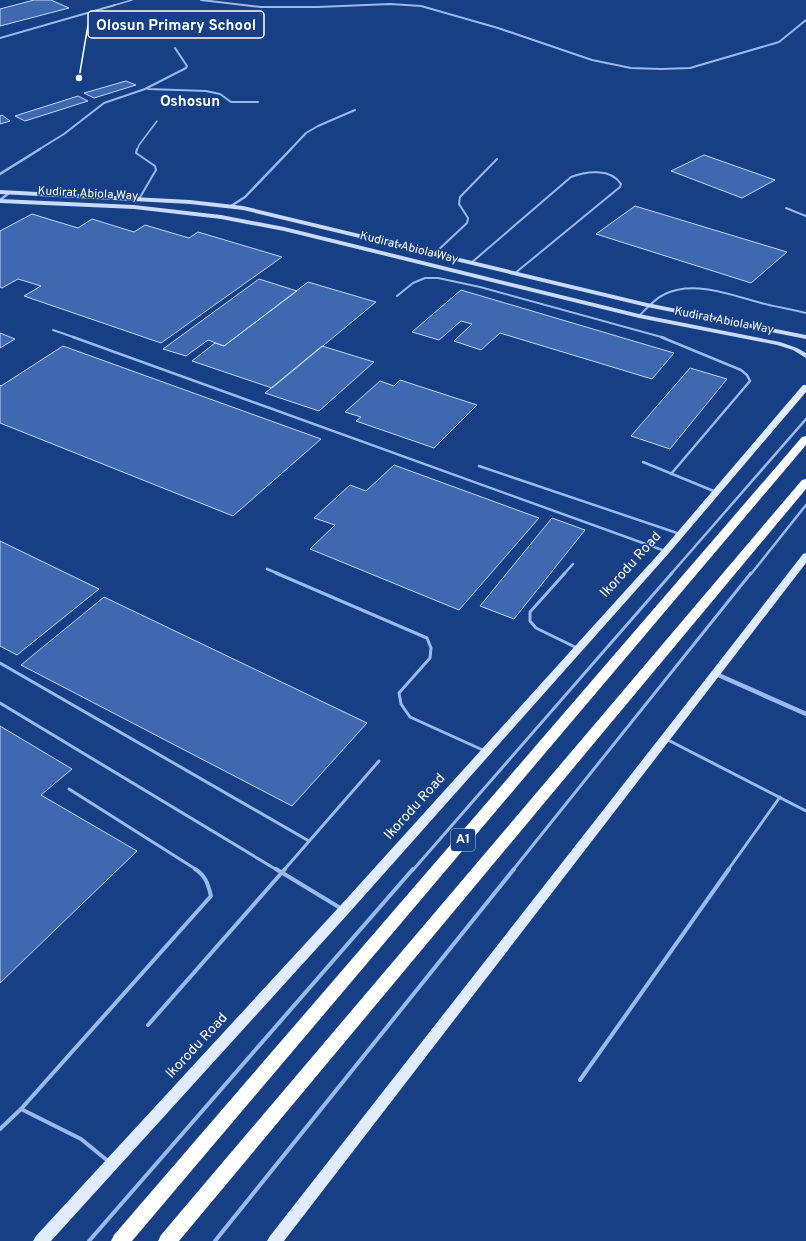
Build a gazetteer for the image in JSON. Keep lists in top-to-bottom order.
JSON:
{
  "streets": {
    "highway": ["A1"],
    "main road": ["Kudirat Abiola Way", "Ikorodu Road"]
  },
  "districts": ["Oshosun"],
  "places": ["Olosun Primary School"]
}
